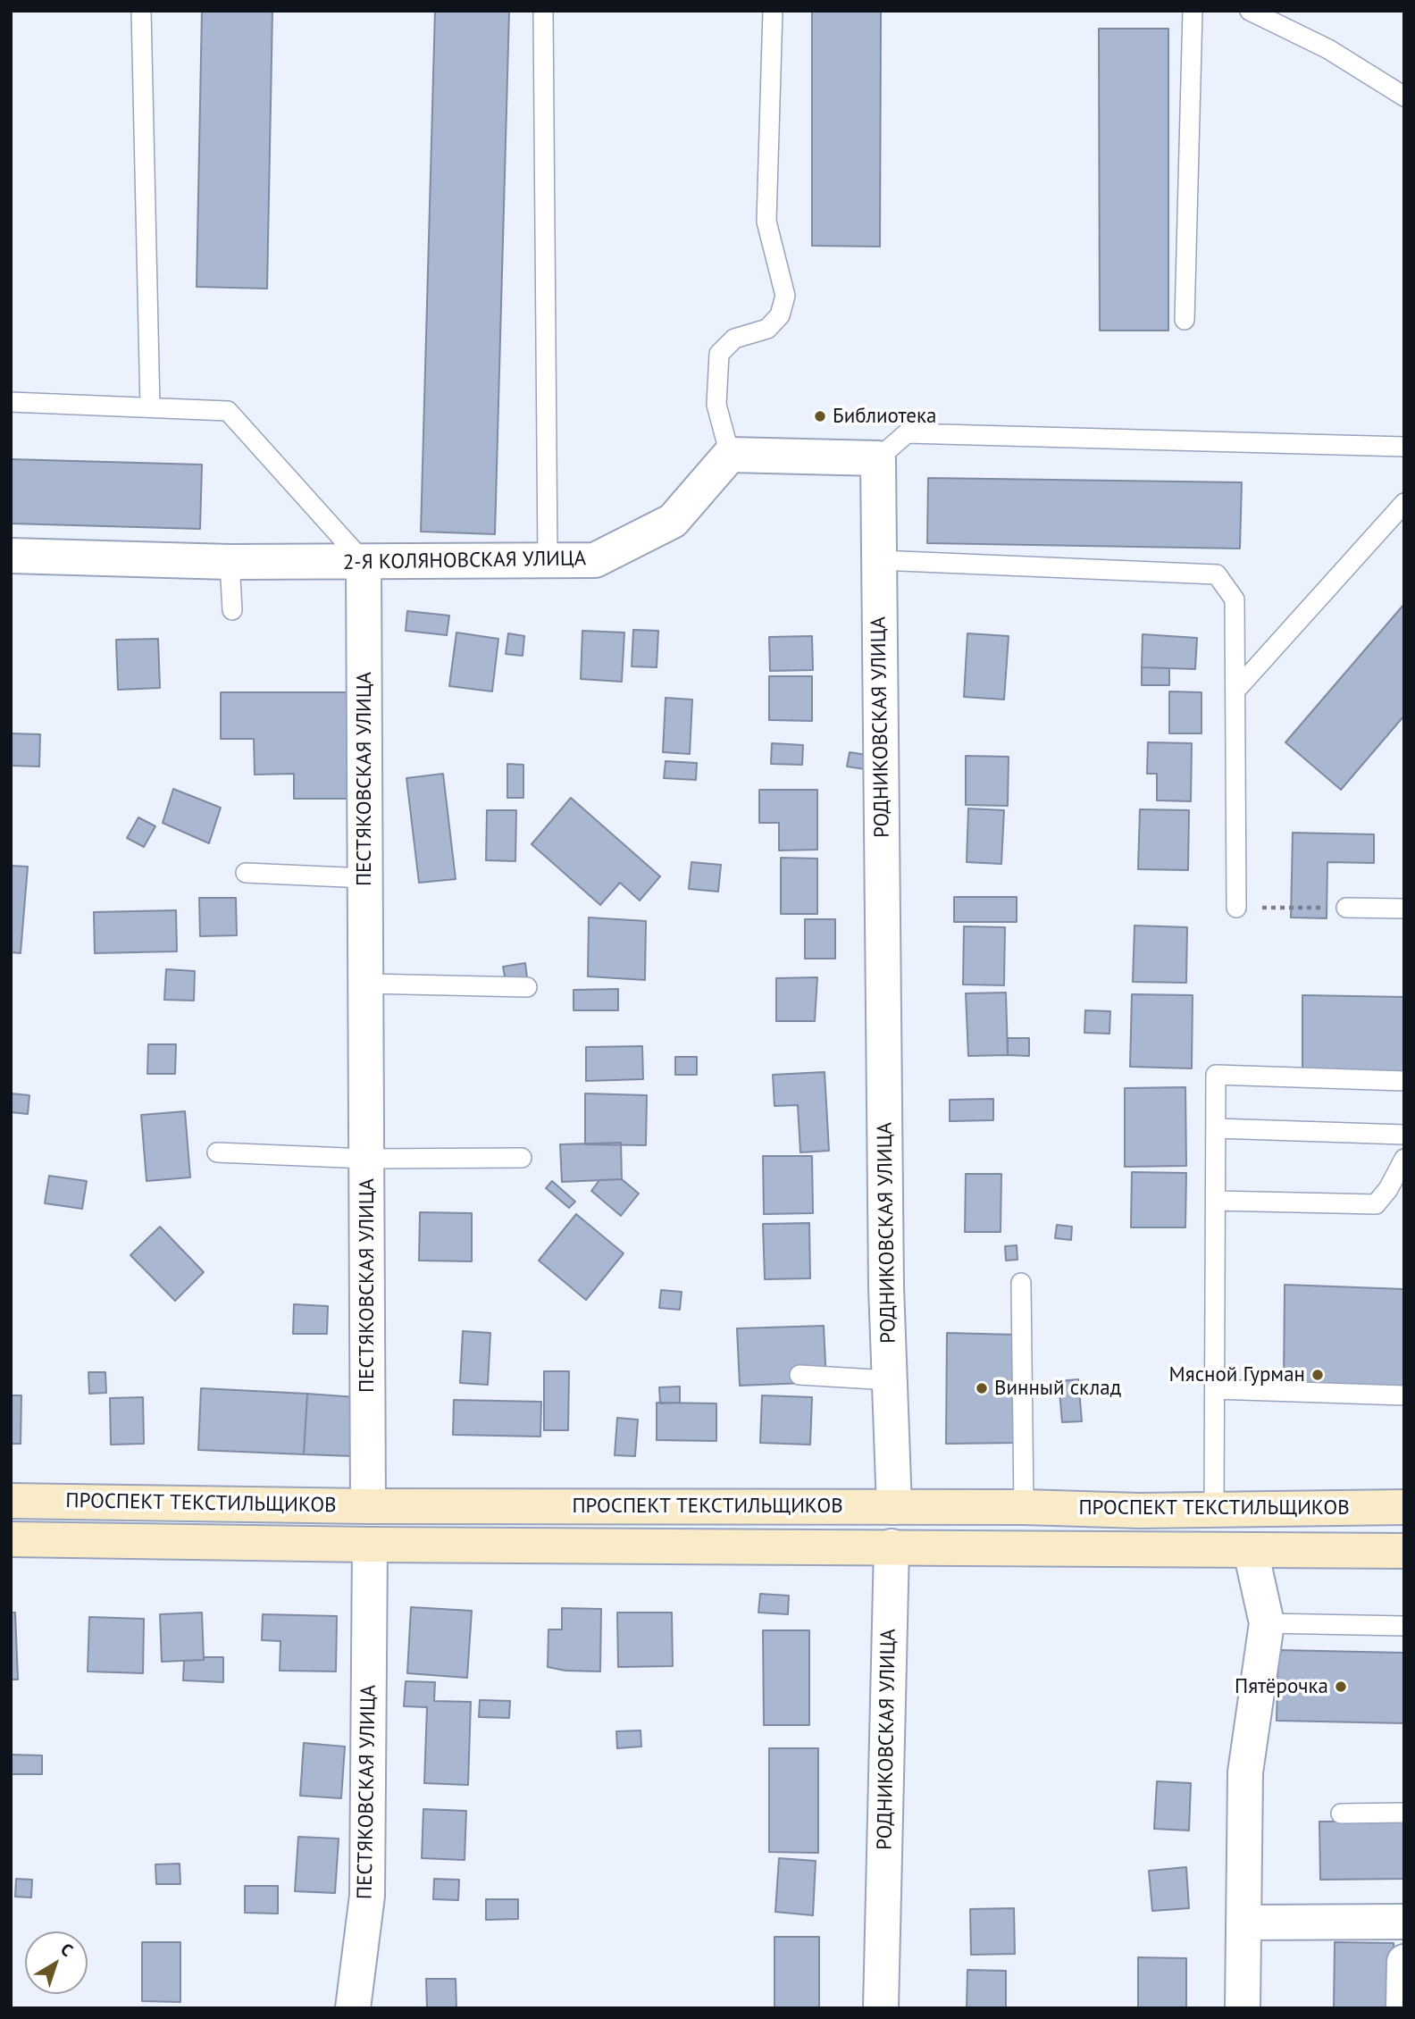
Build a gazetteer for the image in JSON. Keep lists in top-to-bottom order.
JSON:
{
  "streets": {
    "main road": ["РОДНИКОВСКАЯ УЛИЦА", "ПЕСТЯКОВСКАЯ УЛИЦА", "ПРОСПЕКТ ТЕКСТИЛЬЩИКОВ"],
    "street": ["2-Я КОЛЯНОВСКАЯ УЛИЦА"]
  },
  "crossings": [
    ["2-Я КОЛЯНОВСКАЯ УЛИЦА", "ПЕСТЯКОВСКАЯ УЛИЦА"],
    ["РОДНИКОВСКАЯ УЛИЦА", "ПРОСПЕКТ ТЕКСТИЛЬЩИКОВ"],
    ["ПЕСТЯКОВСКАЯ УЛИЦА", "ПРОСПЕКТ ТЕКСТИЛЬЩИКОВ"]
  ],
  "places": [
    "Библиотека",
    "Мясной Гурман",
    "Винный склад",
    "Пятёрочка"
  ],
  "north": "top right"
}
